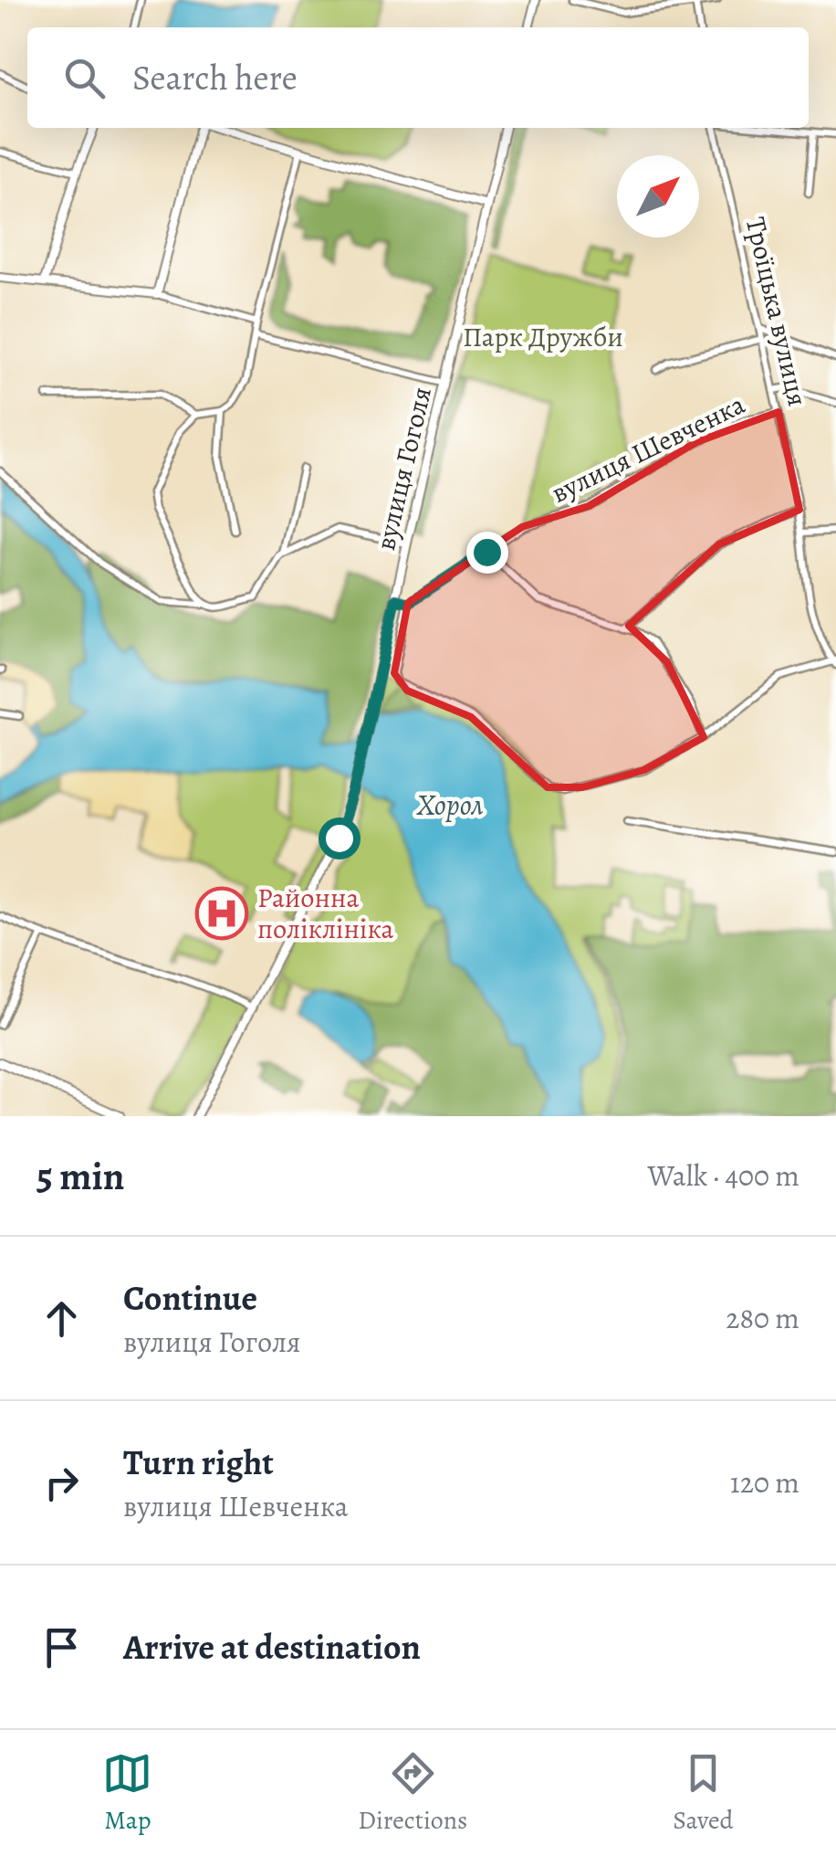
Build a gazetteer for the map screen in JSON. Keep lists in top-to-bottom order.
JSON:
{
  "streets": {
    "street": ["Троїцька вулиця", "вулиця Шевченка", "вулиця Гоголя"]
  },
  "crossings": [
    ["Троїцька вулиця", "вулиця Шевченка"]
  ],
  "water": ["Хорол"],
  "parks": ["Парк Дружби"],
  "places": {
    "hospital": ["Районна поліклініка"]
  },
  "north": "top right",
  "page": {
    "search": "Search here",
    "heading": ["5 min", "Walk · 400 m"],
    "list": [
      ["Continue", "вулиця Гоголя", "280 m"],
      ["Turn right", "вулиця Шевченка", "120 m"],
      "Arrive at destination"
    ],
    "nav": ["Map", "Directions", "Saved"]
  }
}
